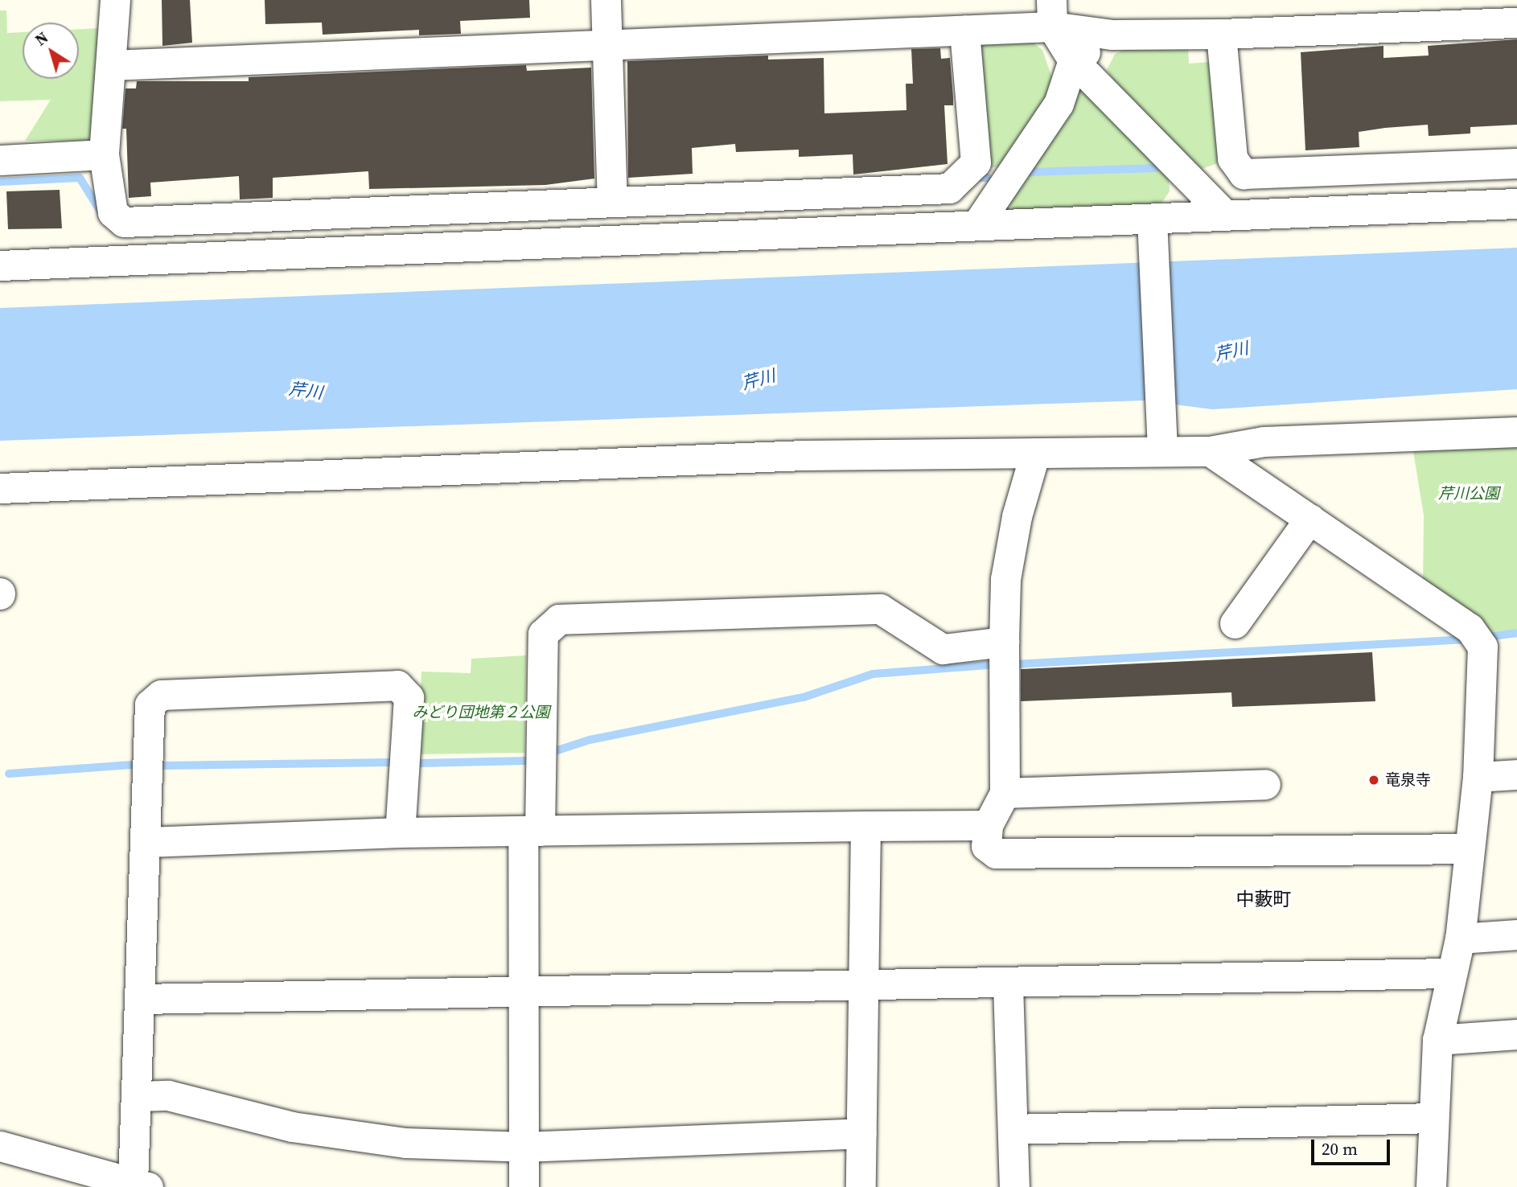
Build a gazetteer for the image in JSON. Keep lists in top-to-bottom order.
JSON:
{
  "districts": ["中藪町"],
  "water": ["芹川"],
  "parks": ["芹川公園", "みどり団地第２公園"],
  "places": ["竜泉寺"],
  "scale_bar": "20 m",
  "north": "top left"
}
